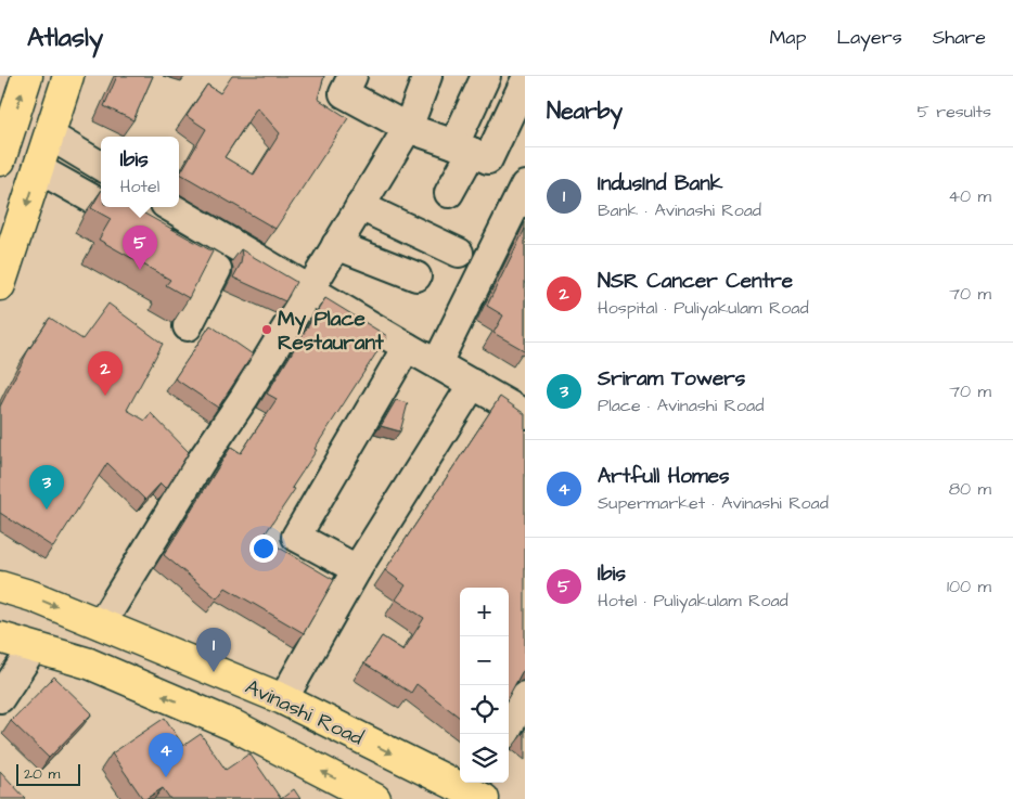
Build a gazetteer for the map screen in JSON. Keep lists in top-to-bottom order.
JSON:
{
  "streets": {
    "main road": ["Avinashi Road"]
  },
  "places": ["My Place Restaurant"],
  "scale_bar": "20 m",
  "page": {
    "header": "Atlasly",
    "nav": ["Map", "Layers", "Share"],
    "heading": ["Nearby", "5 results"],
    "popup": ["Ibis", "Hotel"],
    "list": [
      {
        "mark": "1",
        "name": "IndusInd Bank",
        "note": "Bank · Avinashi Road",
        "value": "40 m"
      },
      {
        "mark": "2",
        "name": "NSR Cancer Centre",
        "note": "Hospital · Puliyakulam Road",
        "value": "70 m"
      },
      {
        "mark": "3",
        "name": "Sriram Towers",
        "note": "Place · Avinashi Road",
        "value": "70 m"
      },
      {
        "mark": "4",
        "name": "Artfull Homes",
        "note": "Supermarket · Avinashi Road",
        "value": "80 m"
      },
      {
        "mark": "5",
        "name": "Ibis",
        "note": "Hotel · Puliyakulam Road",
        "value": "100 m"
      }
    ],
    "pins": [
      "5",
      "2",
      "3",
      "1",
      "4"
    ],
    "map_buttons": ["+", "−"],
    "scale": "20 m"
  }
}
